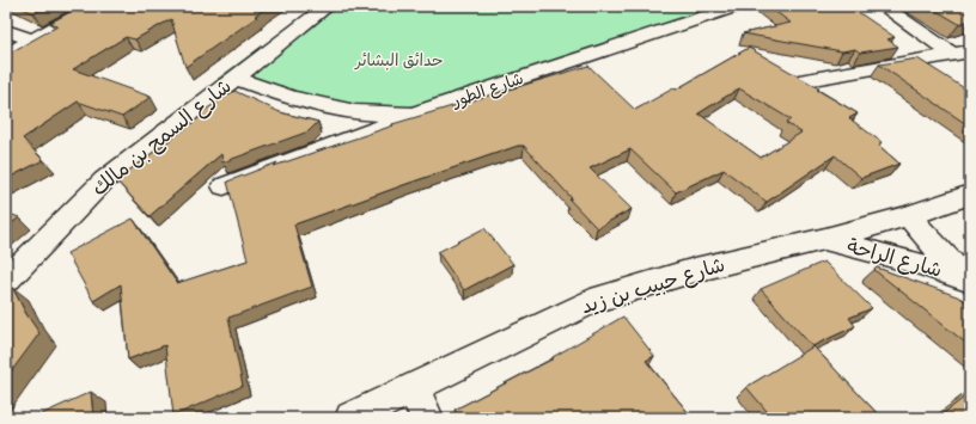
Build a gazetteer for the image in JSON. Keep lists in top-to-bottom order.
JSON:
{
  "streets": {
    "street": [
      "شارع الطور",
      "شارع السمح بن مالك",
      "شارع الراحة",
      "شارع حبيب بن زيد"
    ]
  },
  "crossings": [
    ["شارع الطور", "شارع السمح بن مالك"],
    ["شارع الراحة", "شارع حبيب بن زيد"]
  ],
  "parks": ["حدائق البشائر"]
}
